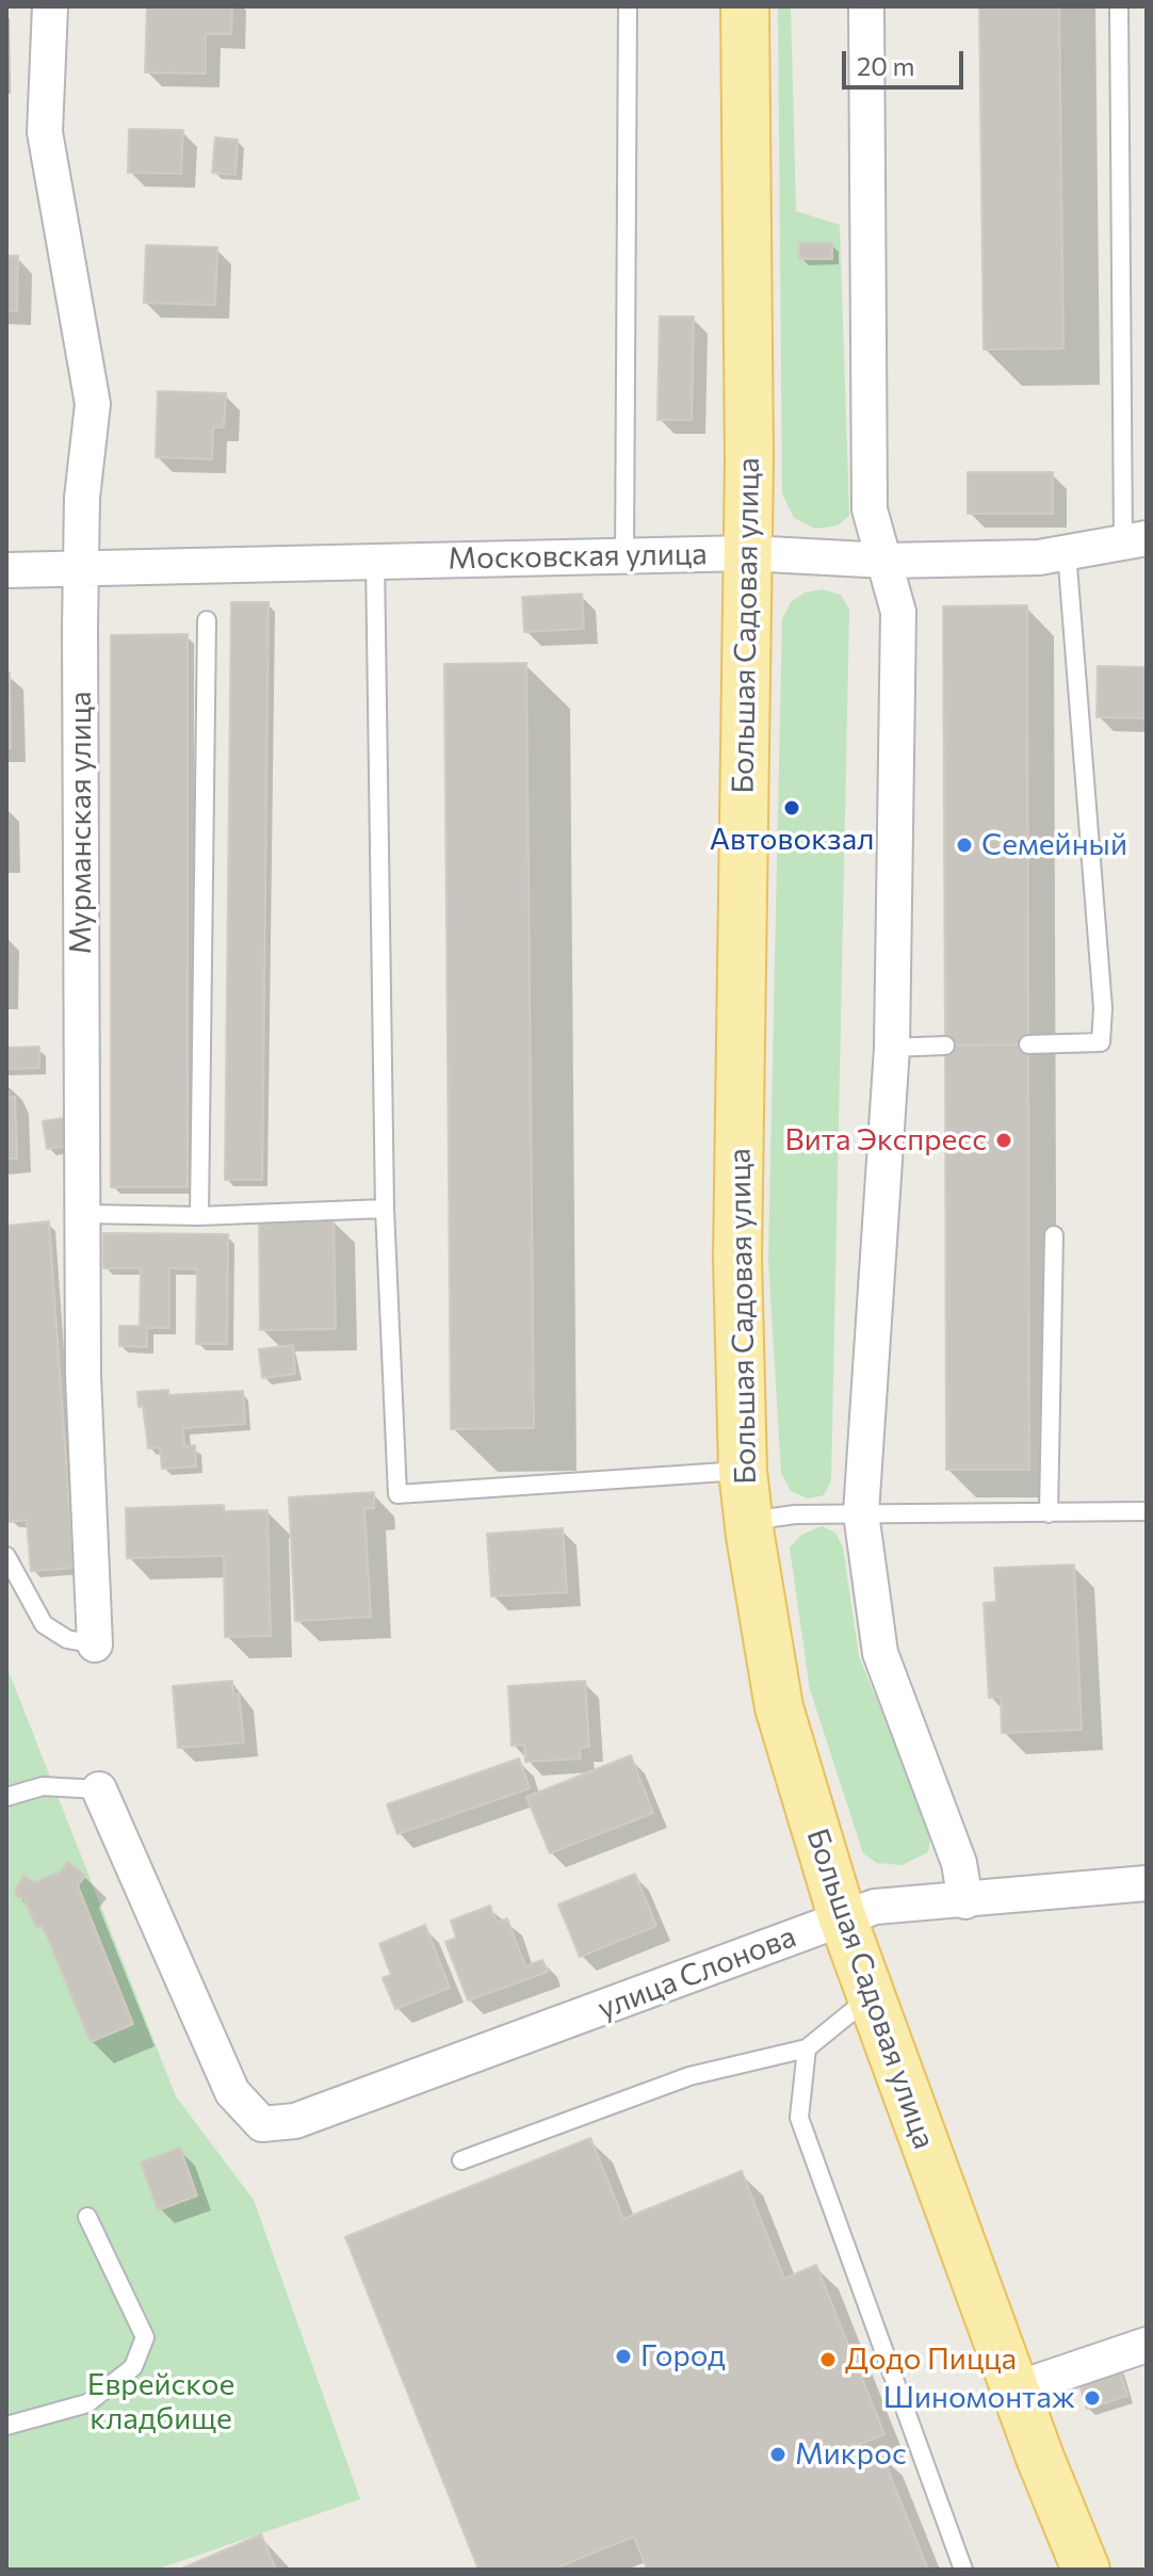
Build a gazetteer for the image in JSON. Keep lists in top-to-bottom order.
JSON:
{
  "streets": {
    "main road": ["Большая Садовая улица"],
    "street": ["Московская улица", "Мурманская улица", "улица Слонова"]
  },
  "crossings": [
    ["Московская улица", "Большая Садовая улица"],
    ["Московская улица", "Мурманская улица"],
    ["Большая Садовая улица", "улица Слонова"]
  ],
  "parks": ["Еврейское кладбище"],
  "places": [
    "Автовокзал",
    "Семейный",
    "Вита Экспресс",
    "Город",
    "Додо Пицца",
    "Шиномонтаж",
    "Микрос"
  ],
  "scale_bar": "20 m"
}
